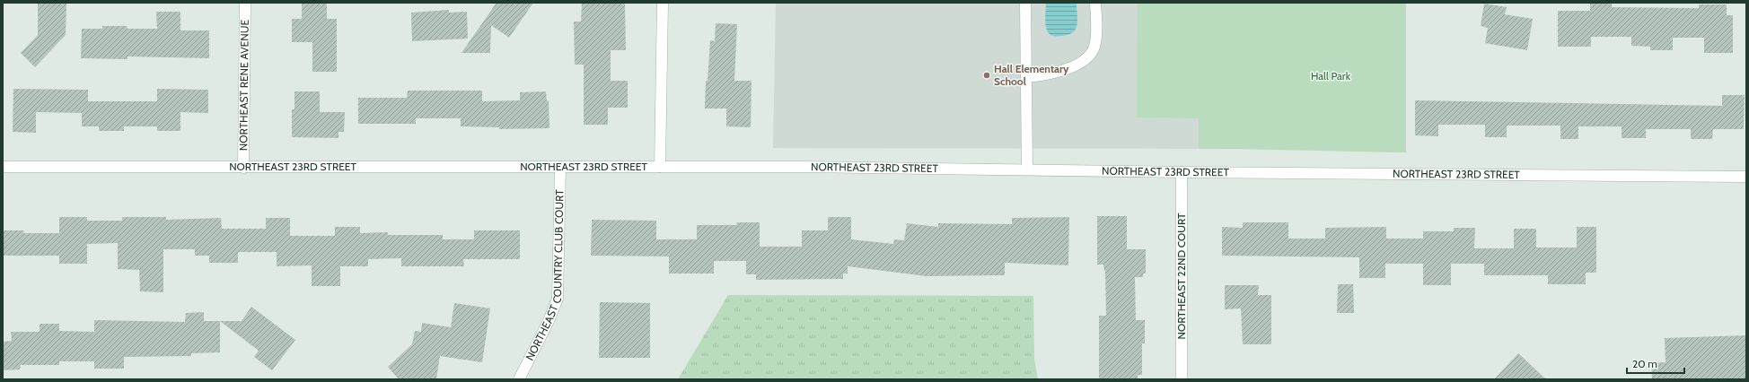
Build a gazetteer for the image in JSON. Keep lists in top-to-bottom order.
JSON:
{
  "streets": {
    "street": [
      "NORTHEAST RENE AVENUE",
      "NORTHEAST 23RD STREET",
      "NORTHEAST COUNTRY CLUB COURT",
      "NORTHEAST 22ND COURT"
    ]
  },
  "crossings": [
    ["NORTHEAST RENE AVENUE", "NORTHEAST 23RD STREET"],
    ["NORTHEAST 23RD STREET", "NORTHEAST COUNTRY CLUB COURT"],
    ["NORTHEAST 23RD STREET", "NORTHEAST 22ND COURT"]
  ],
  "parks": ["Hall Park"],
  "places": ["Hall Elementary School"],
  "scale_bar": "20 m"
}
